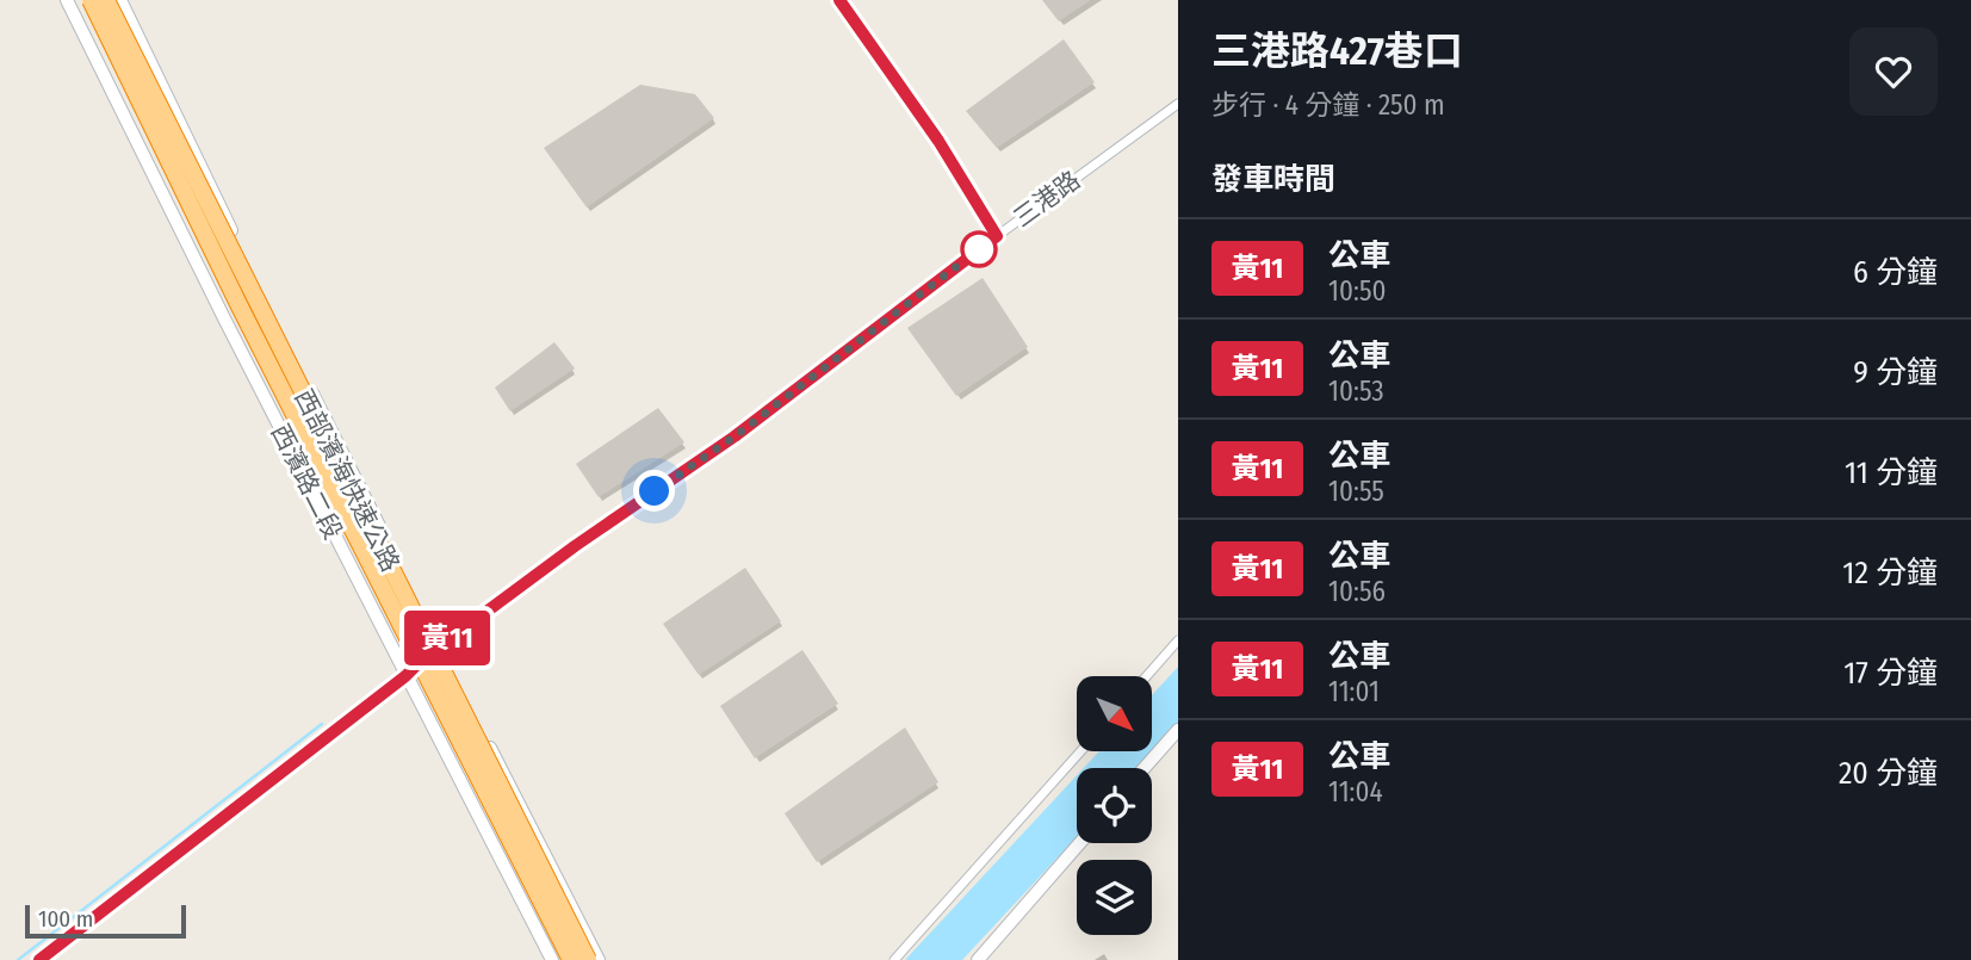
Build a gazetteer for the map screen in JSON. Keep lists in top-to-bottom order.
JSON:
{
  "streets": {
    "highway": ["西部濱海快速公路"],
    "street": ["三港路", "西濱路二段"]
  },
  "crossings": [
    ["三港路", "西濱路二段"]
  ],
  "lines": ["bus line 黃11"],
  "scale_bar": "100 m",
  "north": "bottom right",
  "page": {
    "on_map": "黃11",
    "heading": [
      ["三港路427巷口", "步行 · 4 分鐘 · 250 m"],
      "發車時間"
    ],
    "list": [
      {
        "mark": "黃11",
        "name": "公車",
        "note": "10:50",
        "value": "6 分鐘"
      },
      {
        "mark": "黃11",
        "name": "公車",
        "note": "10:53",
        "value": "9 分鐘"
      },
      {
        "mark": "黃11",
        "name": "公車",
        "note": "10:55",
        "value": "11 分鐘"
      },
      {
        "mark": "黃11",
        "name": "公車",
        "note": "10:56",
        "value": "12 分鐘"
      },
      {
        "mark": "黃11",
        "name": "公車",
        "note": "11:01",
        "value": "17 分鐘"
      },
      {
        "mark": "黃11",
        "name": "公車",
        "note": "11:04",
        "value": "20 分鐘"
      }
    ],
    "scale": "100 m"
  }
}
